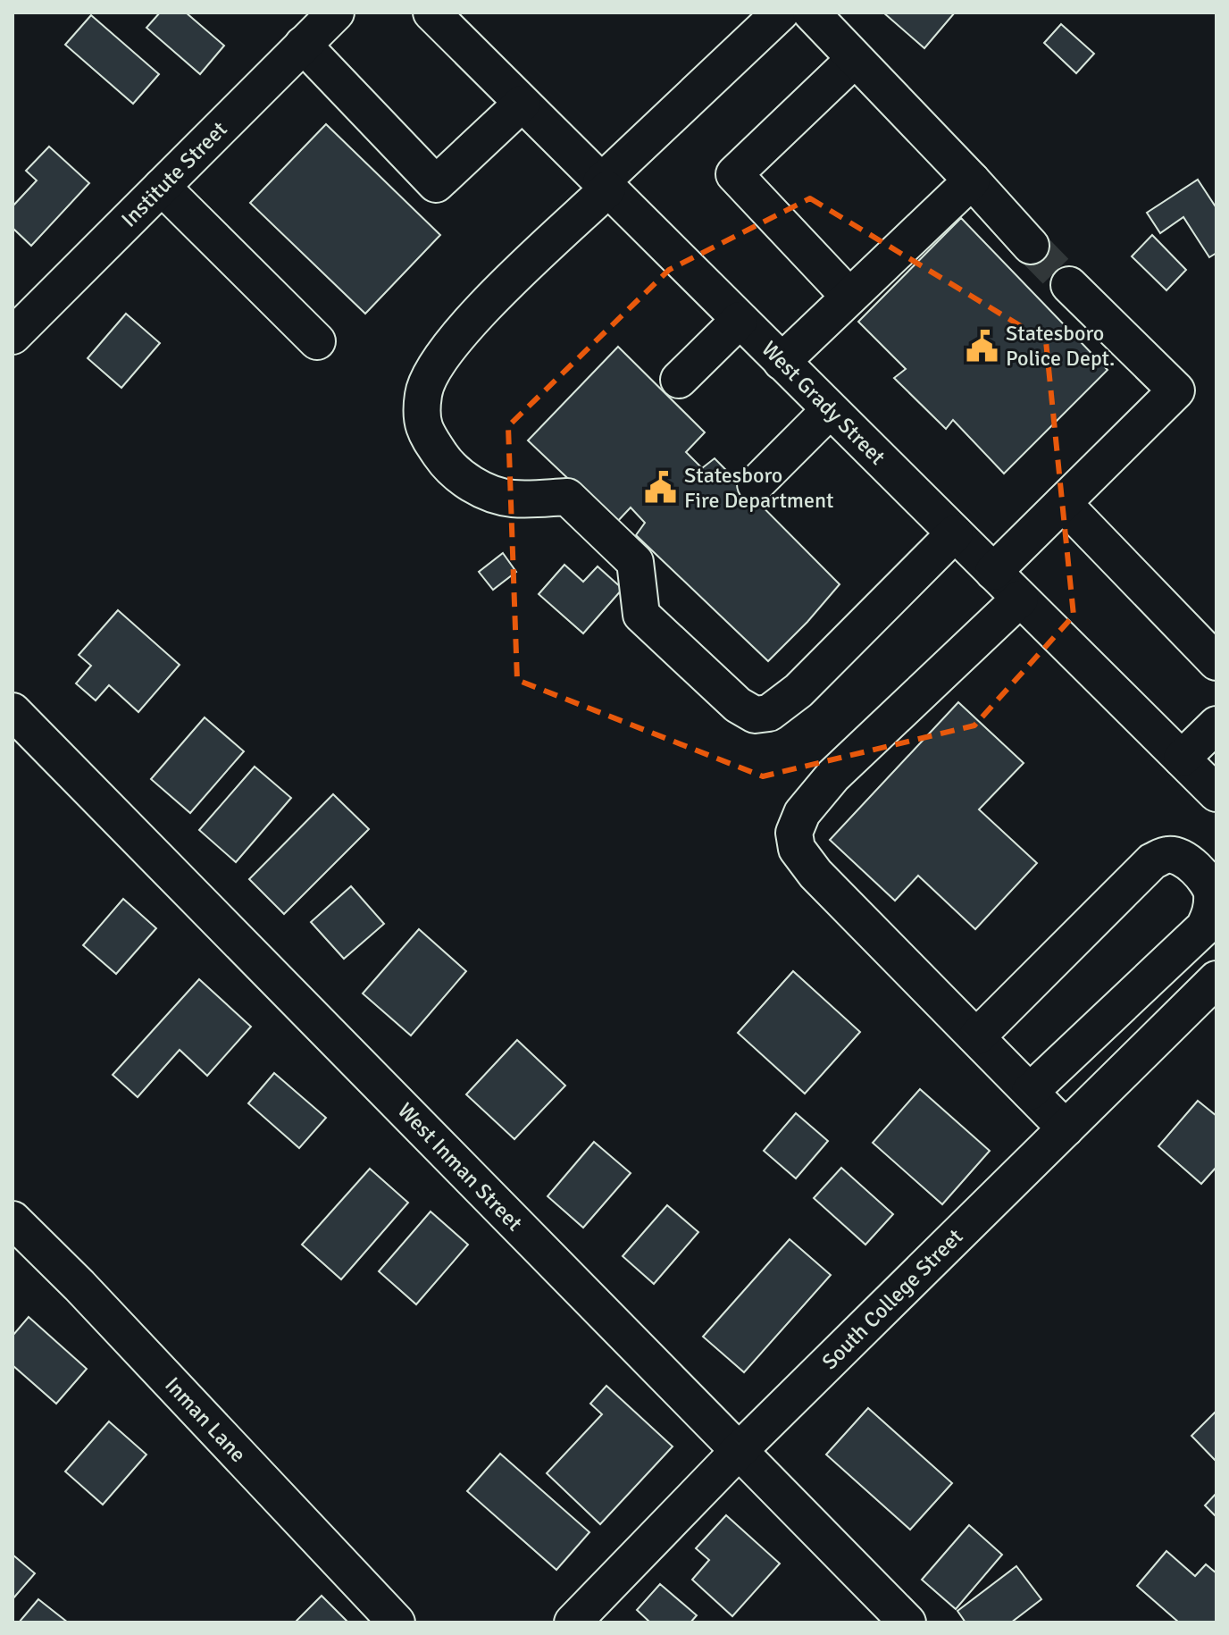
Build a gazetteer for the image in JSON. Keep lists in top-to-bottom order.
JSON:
{
  "streets": {
    "street": [
      "Institute Street",
      "West Grady Street",
      "West Inman Street",
      "South College Street",
      "Inman Lane"
    ]
  },
  "crossings": [
    ["West Inman Street", "South College Street"]
  ],
  "places": {
    "public building": ["Statesboro Police Dept.", "Statesboro Fire Department"]
  }
}
